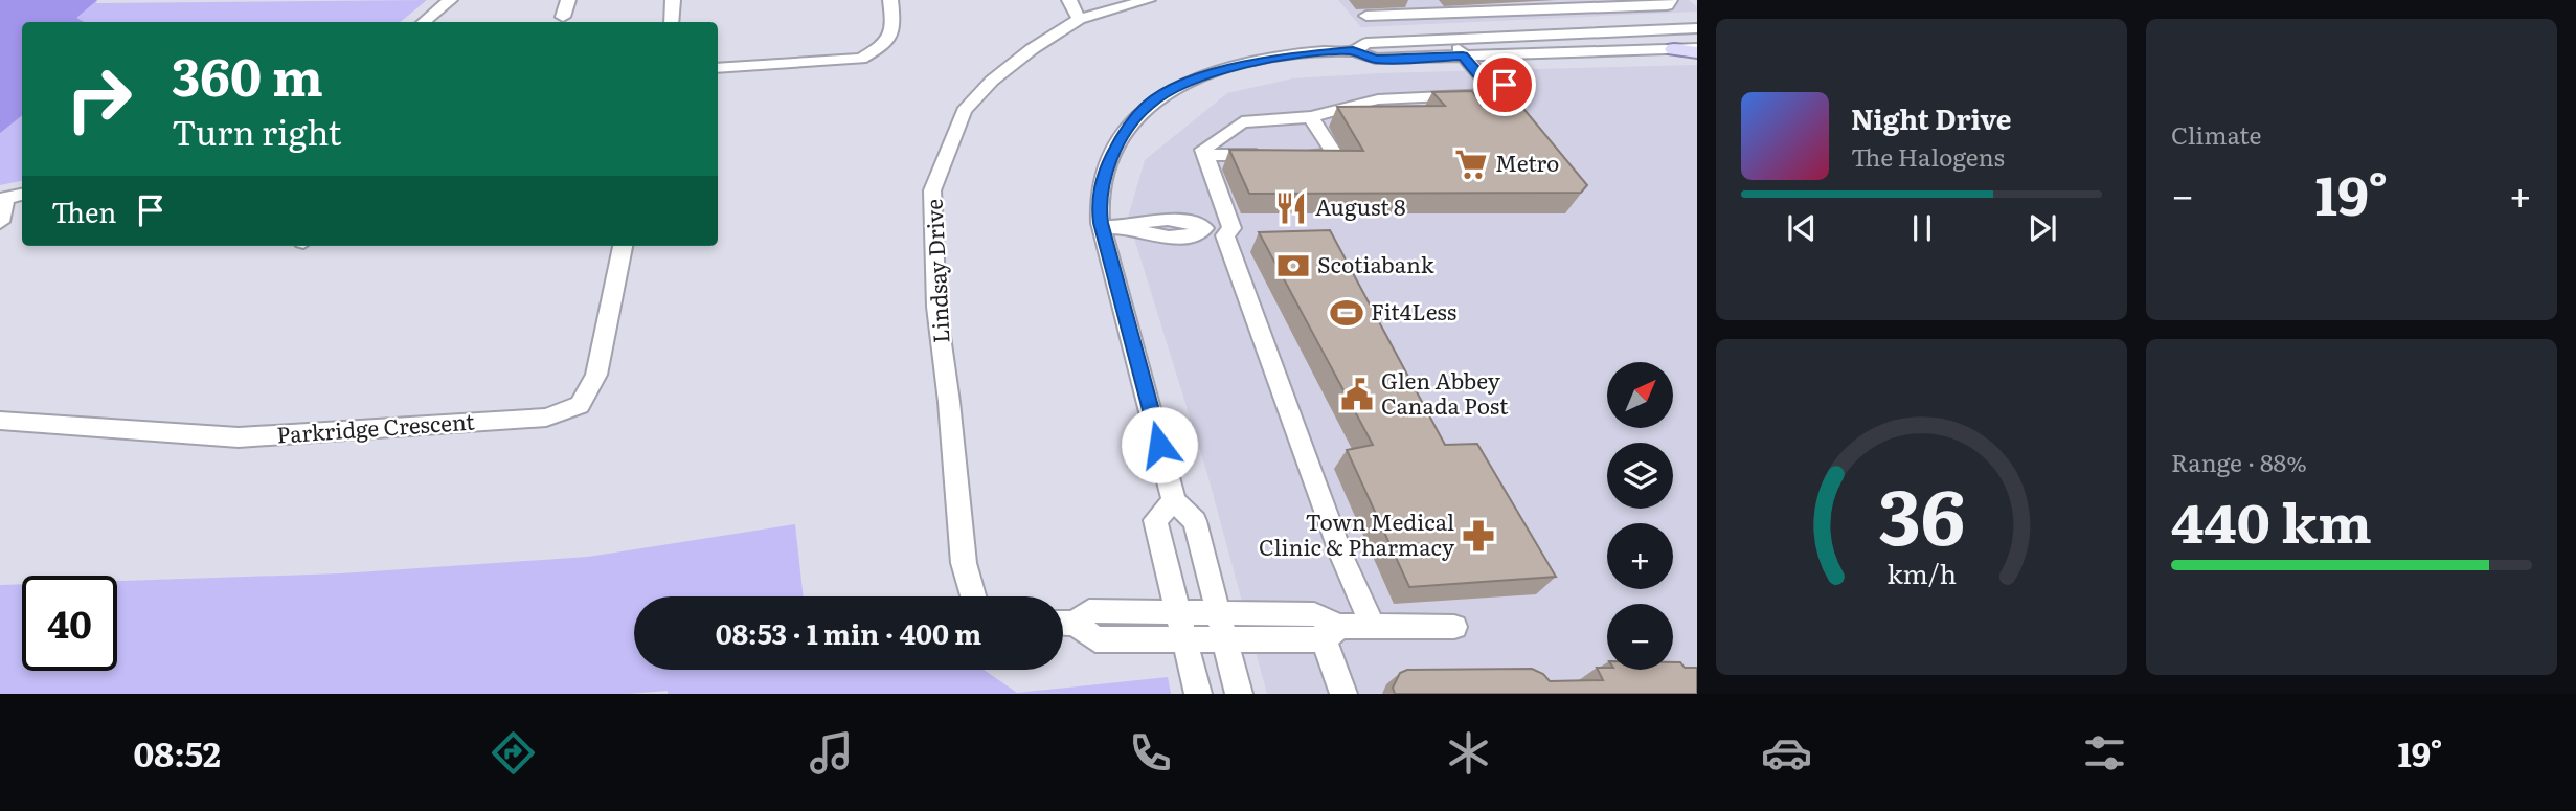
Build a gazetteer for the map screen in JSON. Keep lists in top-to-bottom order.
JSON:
{
  "streets": {
    "street": ["Lindsay Drive", "Parkridge Crescent"]
  },
  "places": {
    "supermarket": ["Metro"],
    "restaurant": ["August 8"],
    "bank": ["Scotiabank"],
    "sports": ["Fit4Less"],
    "public building": ["Glen Abbey Canada Post"],
    "pharmacy": ["Town Medical Clinic & Pharmacy"]
  },
  "north": "top right",
  "page": {
    "tile": [
      "Climate",
      ["Range · 88%", "440 km"]
    ],
    "turn": ["360 m", "Turn right"],
    "song": ["Night Drive", "The Halogens"],
    "heat": ["−", "19°", "+"],
    "then": "Then",
    "map_buttons": ["+", "−"],
    "limit": "40",
    "trip": "08:53 · 1 min · 400 m",
    "tabs": ["08:52", "19°"],
    "gauge": ["36", "km/h"]
  }
}
